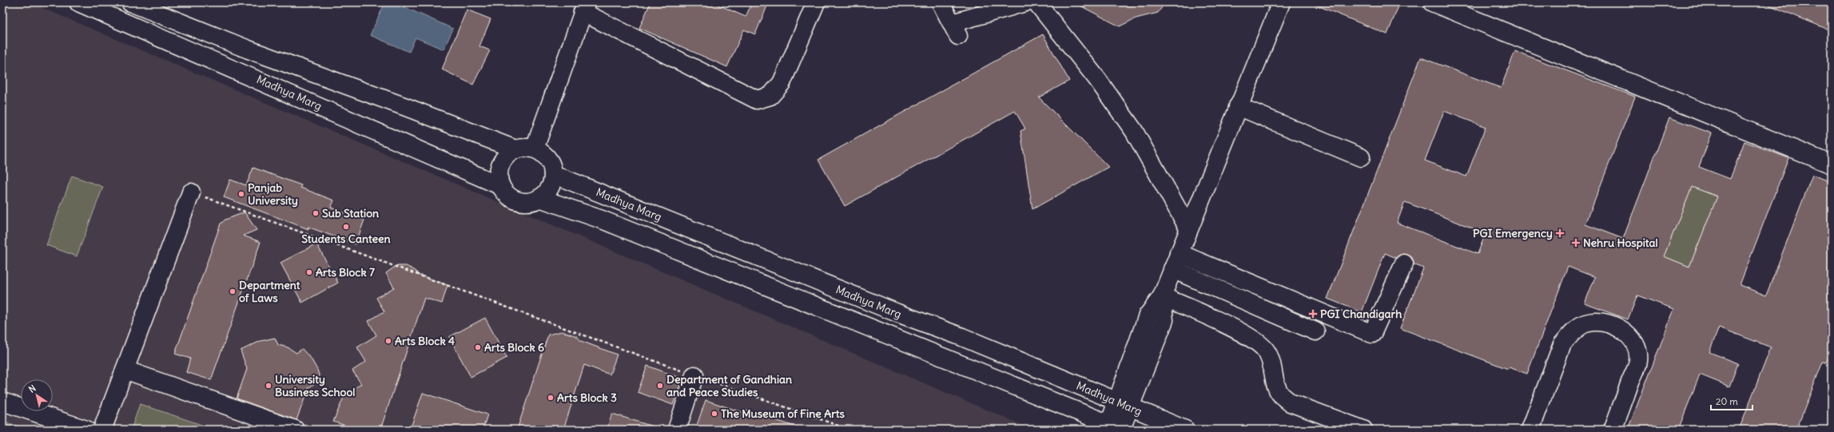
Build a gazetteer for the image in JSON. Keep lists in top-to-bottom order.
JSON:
{
  "streets": {
    "main road": ["Madhya Marg"]
  },
  "places": {
    "other": [
      "Panjab University",
      "Sub Station",
      "Students Canteen",
      "Arts Block 7",
      "Department of Laws",
      "Arts Block 4",
      "Arts Block 6",
      "University Business School",
      "Department of Gandhian and Peace Studies",
      "Arts Block 3",
      "The Museum of Fine Arts"
    ],
    "health": ["PGI Emergency", "Nehru Hospital", "PGI Chandigarh"]
  },
  "scale_bar": "20 m",
  "north": "top left"
}
